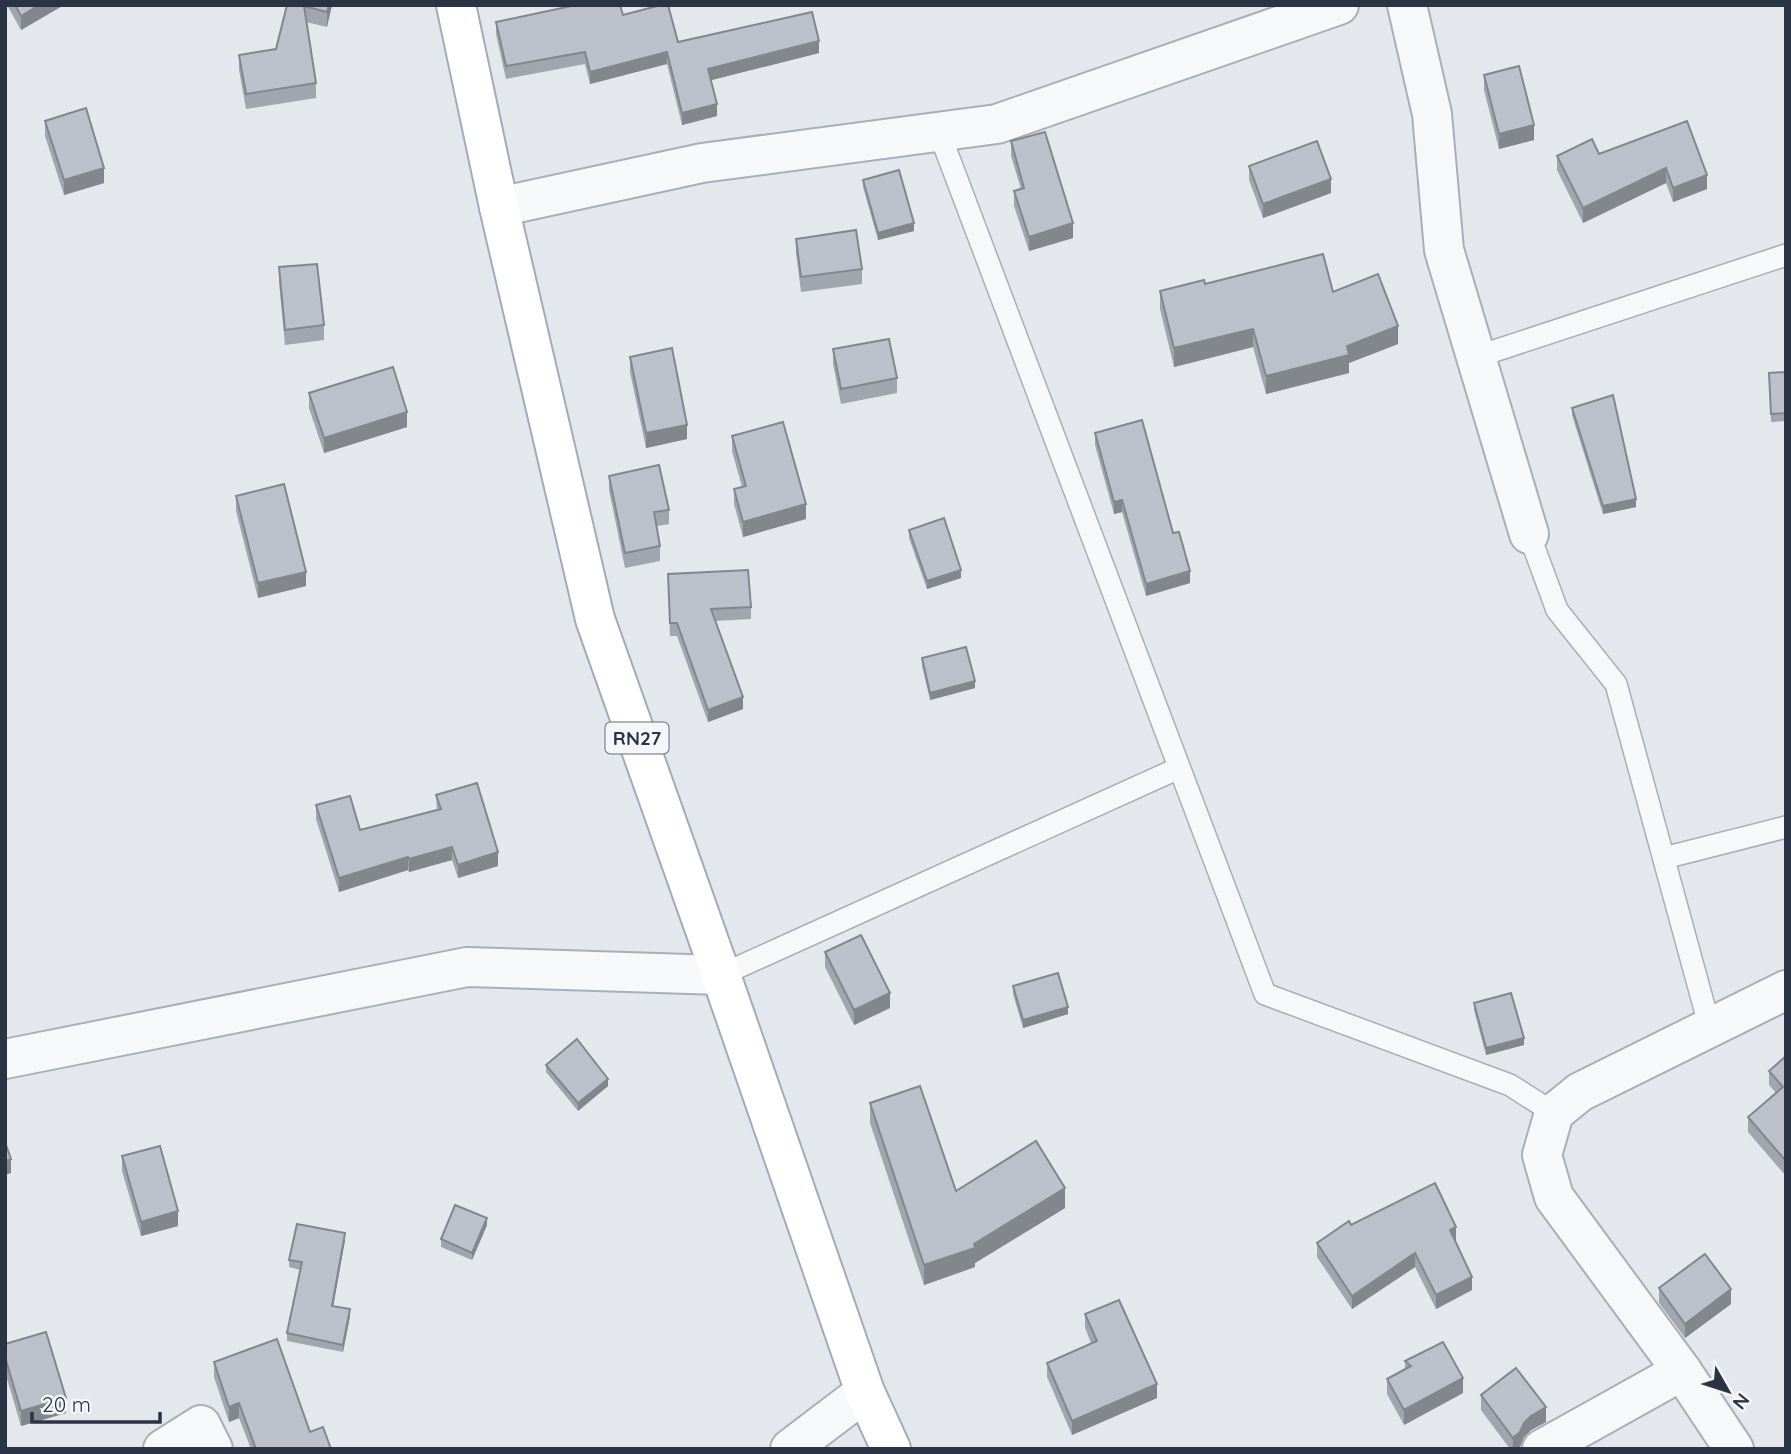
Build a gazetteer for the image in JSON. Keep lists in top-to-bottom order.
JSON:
{
  "streets": {
    "main road": ["RN27"]
  },
  "scale_bar": "20 m",
  "north": "bottom right"
}
